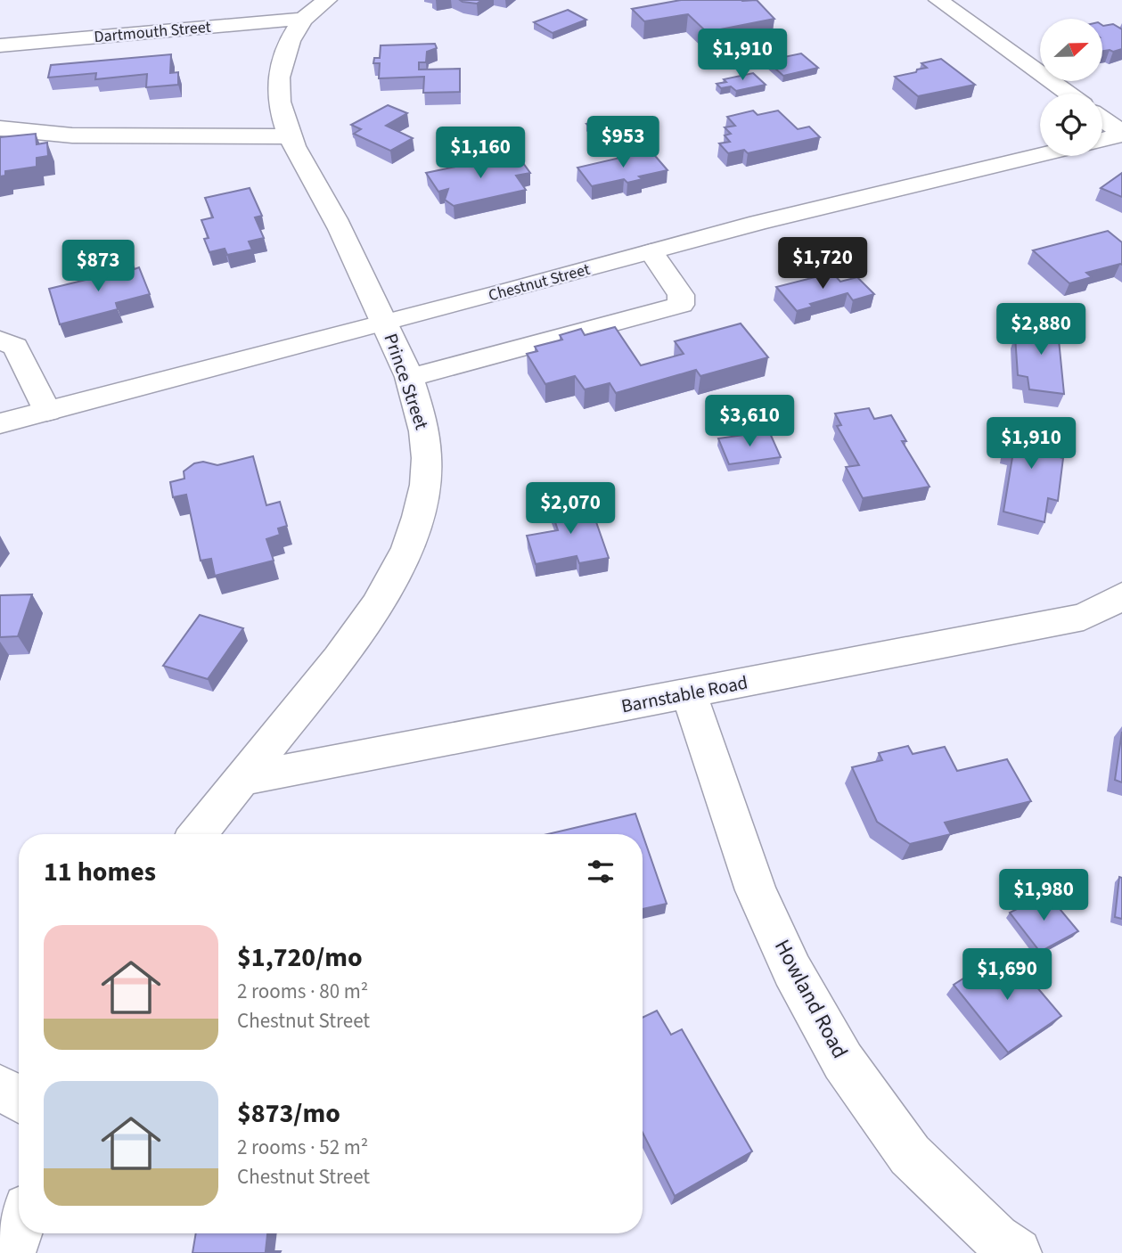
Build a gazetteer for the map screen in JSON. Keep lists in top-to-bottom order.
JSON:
{
  "streets": {
    "street": [
      "Dartmouth Street",
      "Chestnut Street",
      "Prince Street",
      "Barnstable Road",
      "Howland Road"
    ]
  },
  "crossings": [
    ["Dartmouth Street", "Prince Street"],
    ["Chestnut Street", "Prince Street"],
    ["Prince Street", "Barnstable Road"],
    ["Barnstable Road", "Howland Road"]
  ],
  "north": "right",
  "page": {
    "price": [
      "$1,910",
      "$953",
      "$1,160",
      "$1,720",
      "$873",
      "$2,880",
      "$3,610",
      "$1,910",
      "$2,070",
      "$1,980",
      "$1,690"
    ],
    "heading": "11 homes",
    "list": [
      {
        "name": "$1,720/mo",
        "note": "2 rooms · 80 m² · Chestnut Street"
      },
      {
        "name": "$873/mo",
        "note": "2 rooms · 52 m² · Chestnut Street"
      }
    ]
  }
}
